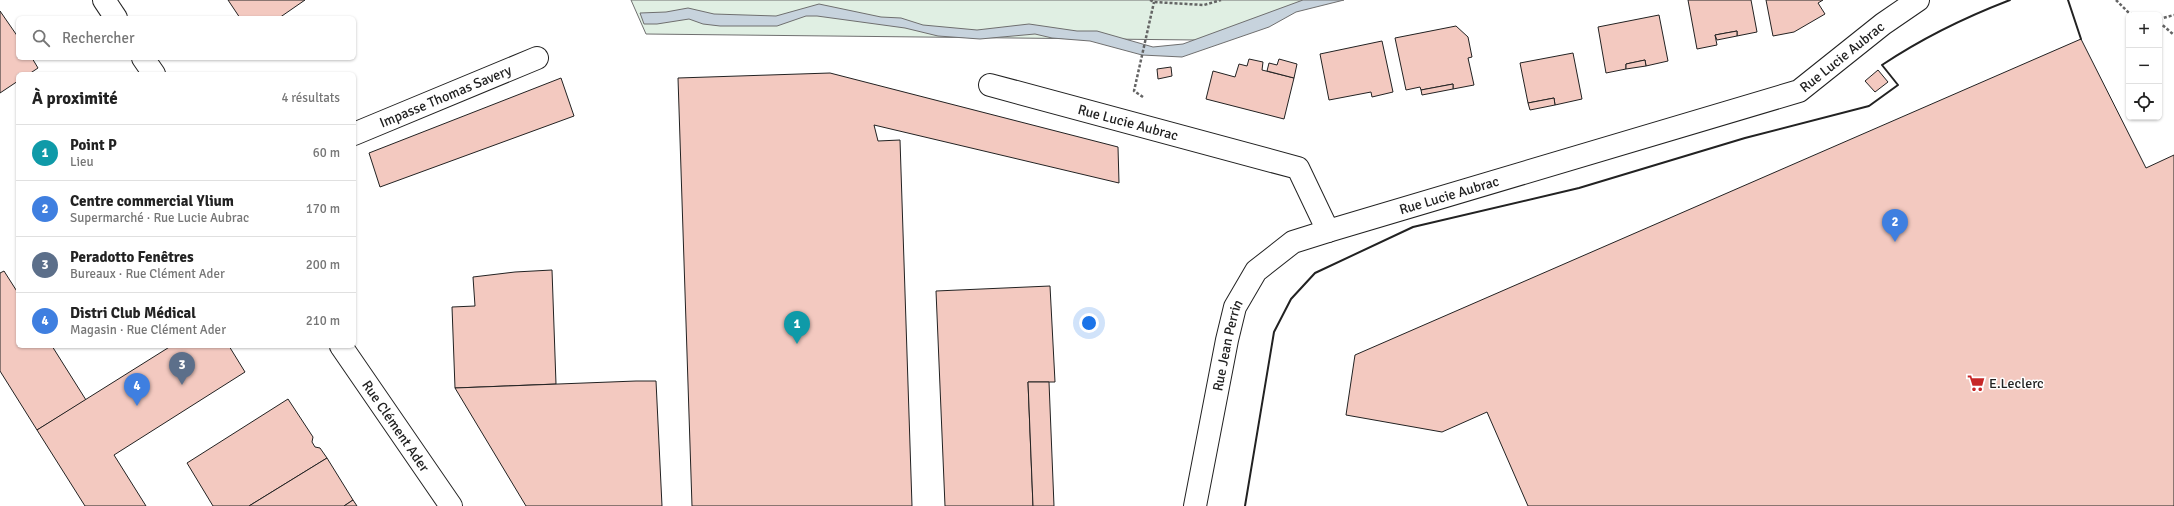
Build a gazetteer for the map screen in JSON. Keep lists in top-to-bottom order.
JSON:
{
  "streets": {
    "street": [
      "Rue Lucie Aubrac",
      "Impasse Thomas Savery",
      "Rue Jean Perrin",
      "Rue Clément Ader"
    ]
  },
  "crossings": [
    ["Rue Lucie Aubrac", "Rue Jean Perrin"]
  ],
  "places": {
    "supermarket": ["E.Leclerc"]
  },
  "page": {
    "map_buttons": ["+", "−"],
    "search": "Rechercher",
    "heading": ["À proximité", "4 résultats"],
    "list": [
      {
        "mark": "1",
        "name": "Point P",
        "note": "Lieu",
        "value": "60 m"
      },
      {
        "mark": "2",
        "name": "Centre commercial Ylium",
        "note": "Supermarché · Rue Lucie Aubrac",
        "value": "170 m"
      },
      {
        "mark": "3",
        "name": "Peradotto Fenêtres",
        "note": "Bureaux · Rue Clément Ader",
        "value": "200 m"
      },
      {
        "mark": "4",
        "name": "Distri Club Médical",
        "note": "Magasin · Rue Clément Ader",
        "value": "210 m"
      }
    ],
    "pins": [
      "2",
      "1",
      "3",
      "4"
    ]
  }
}
